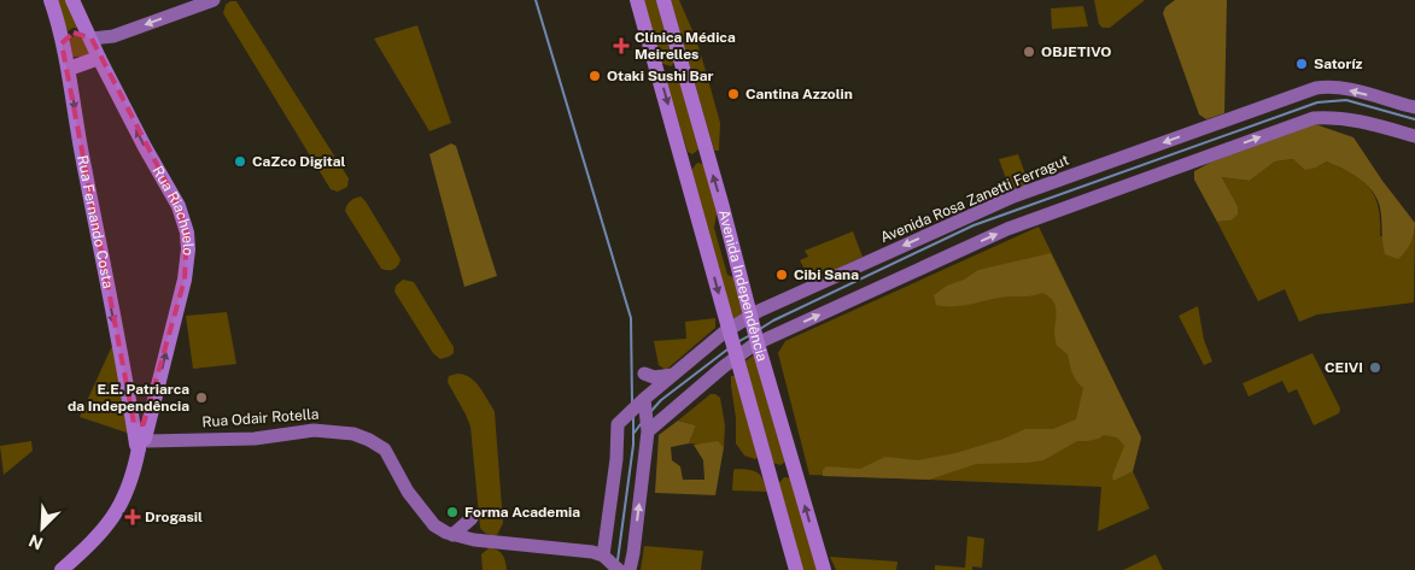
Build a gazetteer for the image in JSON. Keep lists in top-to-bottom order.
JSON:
{
  "streets": {
    "main road": [
      "Avenida Rosa Zanetti Ferragut",
      "Rua Riachuelo",
      "Rua Fernando Costa",
      "Avenida Independência",
      "Rua Odair Rotella"
    ]
  },
  "crossings": [
    ["Avenida Rosa Zanetti Ferragut", "Avenida Independência"],
    ["Avenida Rosa Zanetti Ferragut", "Rua Odair Rotella"],
    ["Rua Riachuelo", "Rua Fernando Costa"],
    ["Rua Riachuelo", "Rua Odair Rotella"],
    ["Rua Fernando Costa", "Rua Odair Rotella"]
  ],
  "one_way": ["Rua Riachuelo", "Rua Fernando Costa"],
  "places": {
    "health": ["Clínica Médica Meirelles", "Drogasil"],
    "other": [
      "OBJETIVO",
      "Satoríz",
      "Otaki Sushi Bar",
      "Cantina Azzolin",
      "CaZco Digital",
      "Cibi Sana",
      "CEIVI",
      "E.E. Patriarca da Independência",
      "Forma Academia"
    ]
  },
  "north": "bottom left"
}
